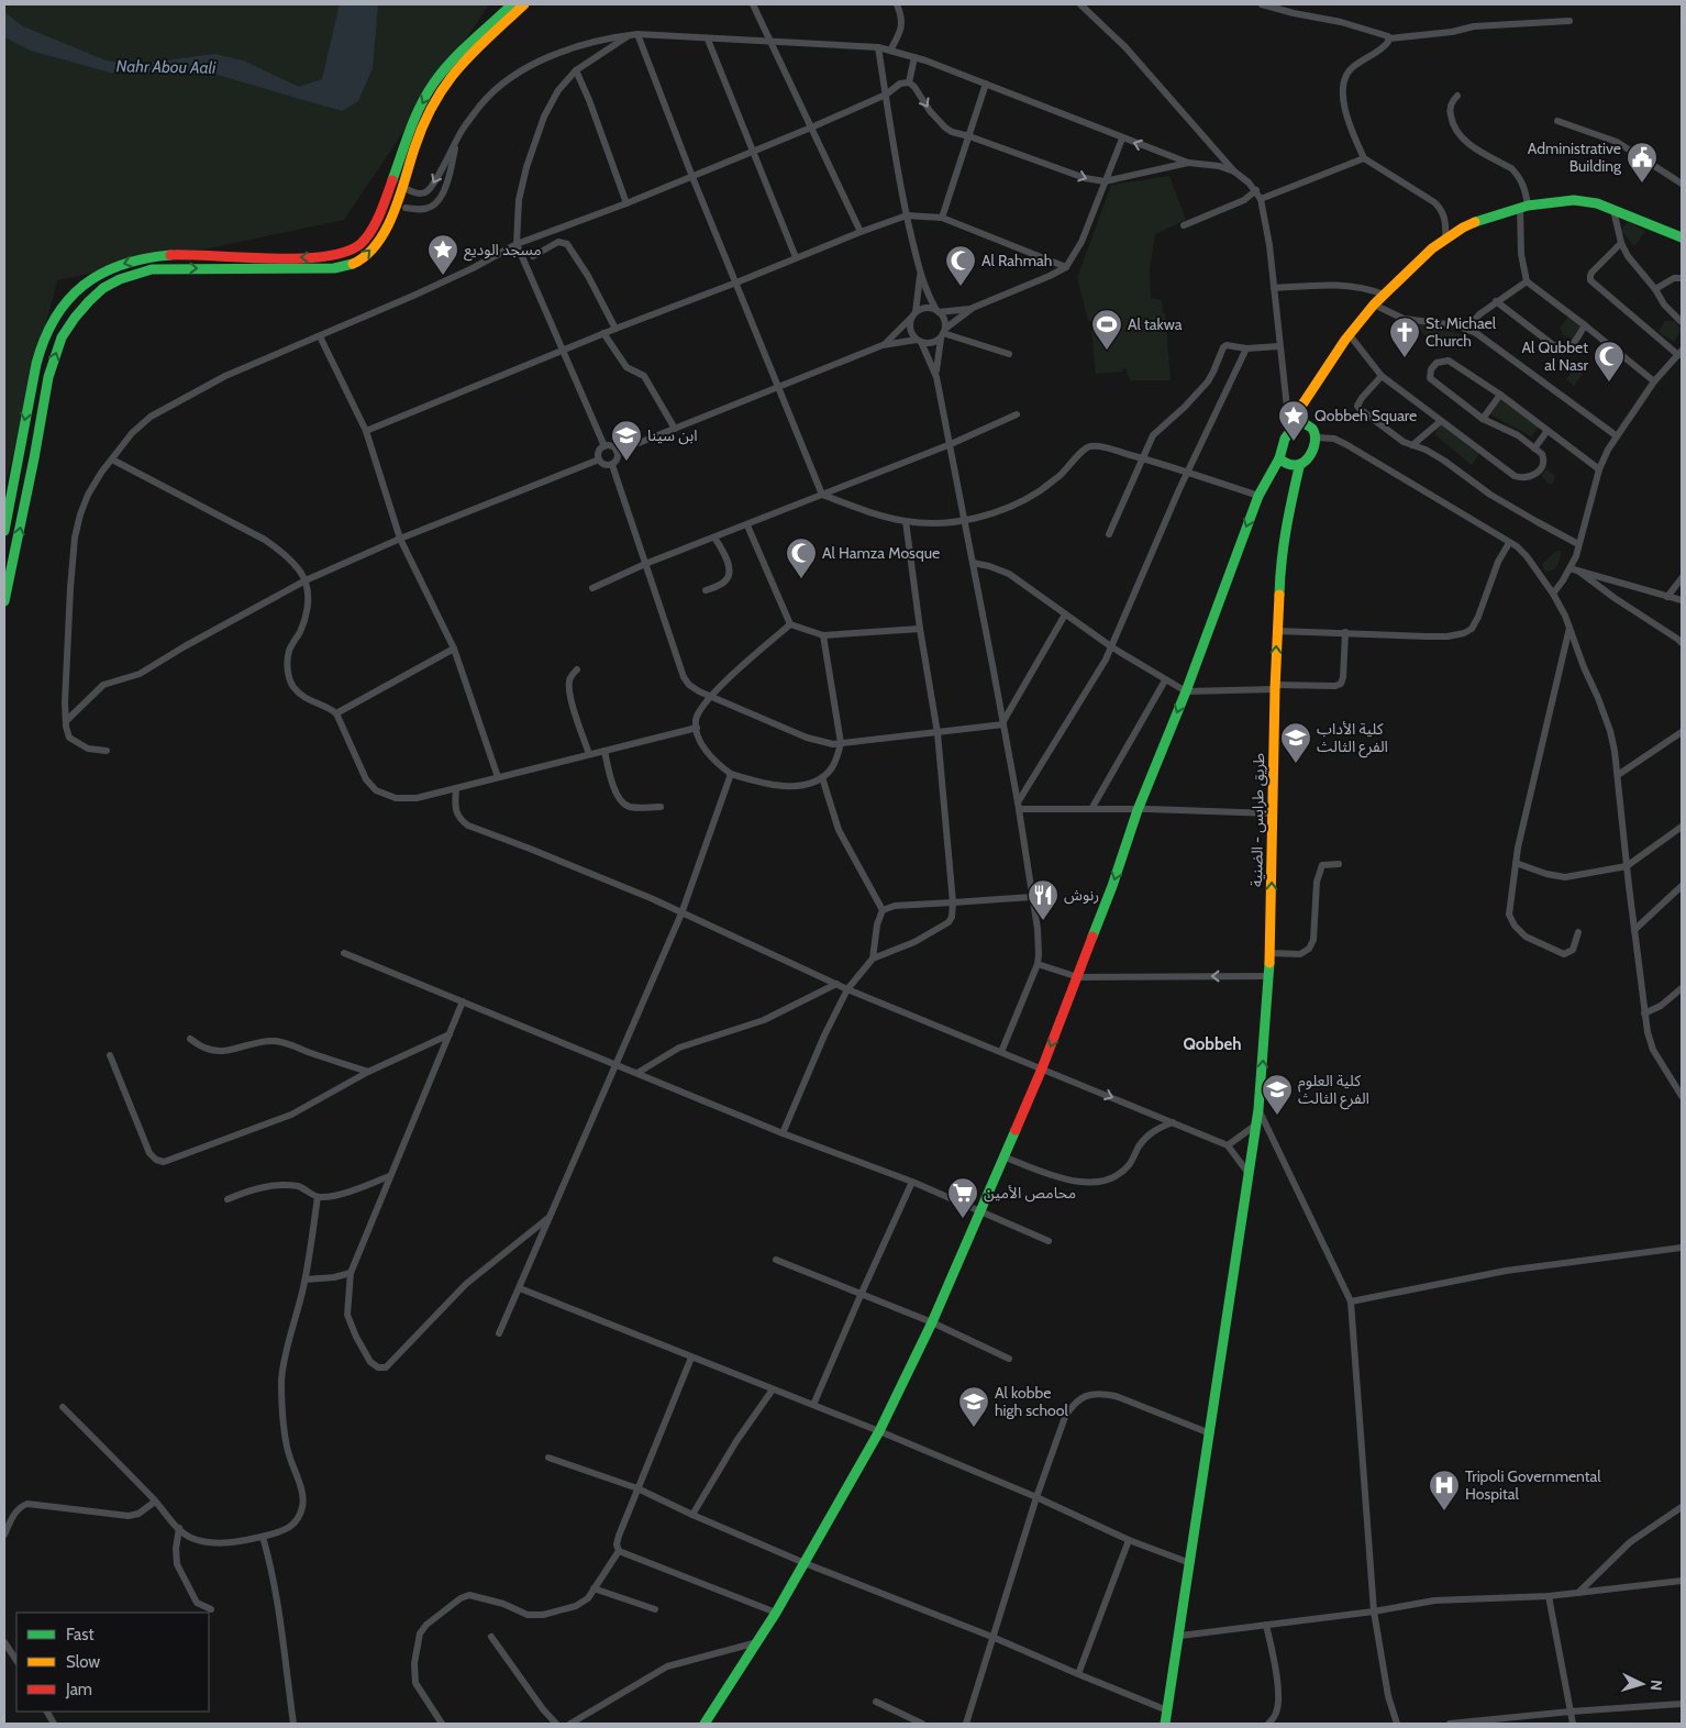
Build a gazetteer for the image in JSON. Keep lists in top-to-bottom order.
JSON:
{
  "streets": {
    "main road": ["طريق طرابس - الضنية"]
  },
  "districts": ["Qobbeh"],
  "water": ["Nahr Abou Aali"],
  "places": {
    "public building": ["Administrative Building"],
    "place": ["مسجد الوديع", "Qobbeh Square"],
    "mosque": ["Al Rahmah", "Al Qubbet al Nasr", "Al Hamza Mosque"],
    "sports": ["Al takwa"],
    "church": ["St. Michael Church"],
    "school or university": [
      "ابن سينا",
      "كلية الأداب الفرع الثالث",
      "كلية العلوم الفرع الثالث",
      "Al kobbe high school"
    ],
    "restaurant": ["رنوش"],
    "supermarket": ["محامص الأمين"],
    "hospital": ["Tripoli Governmental Hospital"]
  },
  "legend": ["Fast", "Slow", "Jam"],
  "north": "right"
}
